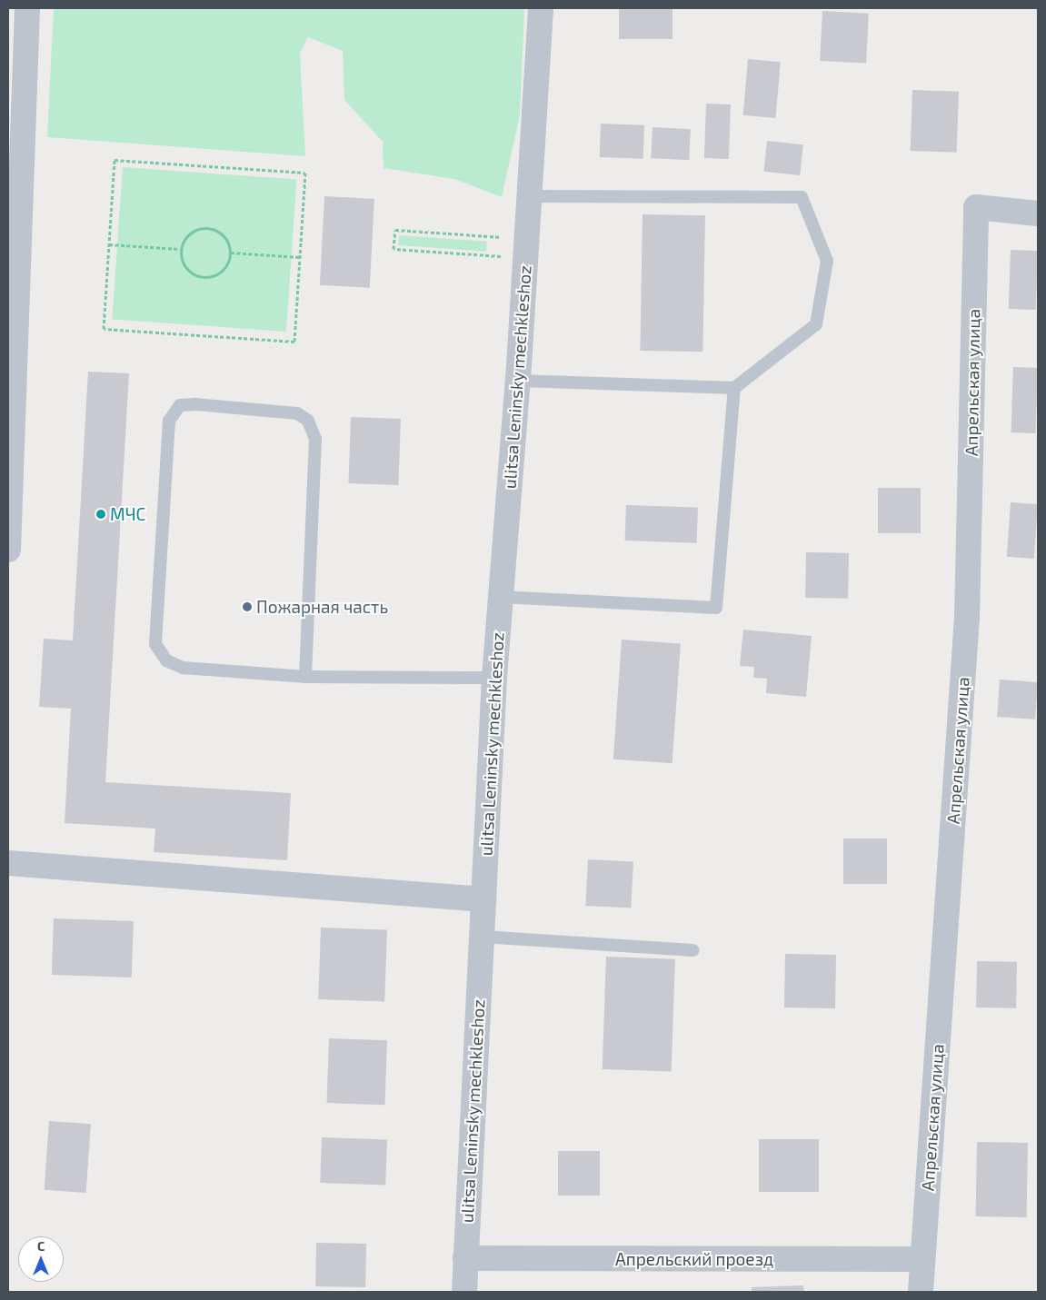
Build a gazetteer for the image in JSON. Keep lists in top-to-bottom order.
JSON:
{
  "streets": {
    "street": ["ulitsa Leninsky mechkleshoz", "Апрельская улица", "Апрельский проезд"]
  },
  "crossings": [
    ["ulitsa Leninsky mechkleshoz", "Апрельский проезд"],
    ["Апрельская улица", "Апрельский проезд"]
  ],
  "places": ["МЧС", "Пожарная часть"],
  "north": "top"
}
